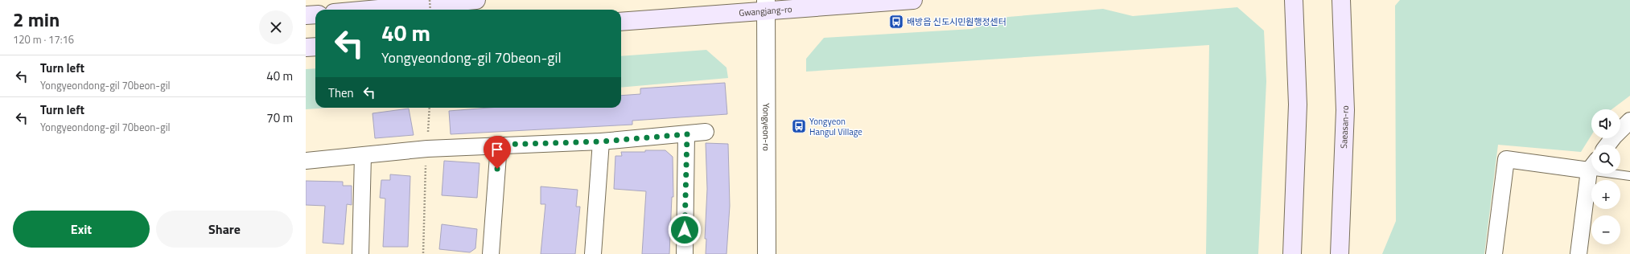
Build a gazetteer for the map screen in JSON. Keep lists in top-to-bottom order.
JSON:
{
  "streets": {
    "main road": ["Gwangjang-ro", "Saeasan-ro"],
    "street": ["Yongyeon-ro"]
  },
  "crossings": [
    ["Gwangjang-ro", "Yongyeon-ro"]
  ],
  "places": {
    "bus stop": ["배방읍 신도시민원행정센터", "Yongyeon Hangul Village"]
  },
  "page": {
    "heading": ["2 min", "120 m · 17:16"],
    "turn": ["40 m", "Yongyeondong-gil 70beon-gil"],
    "list": [
      {
        "name": "Turn left",
        "note": "Yongyeondong-gil 70beon-gil",
        "value": "40 m"
      },
      {
        "name": "Turn left",
        "note": "Yongyeondong-gil 70beon-gil",
        "value": "70 m"
      }
    ],
    "then": "Then",
    "map_buttons": ["+", "−"],
    "buttons": ["Exit", "Share"]
  }
}
